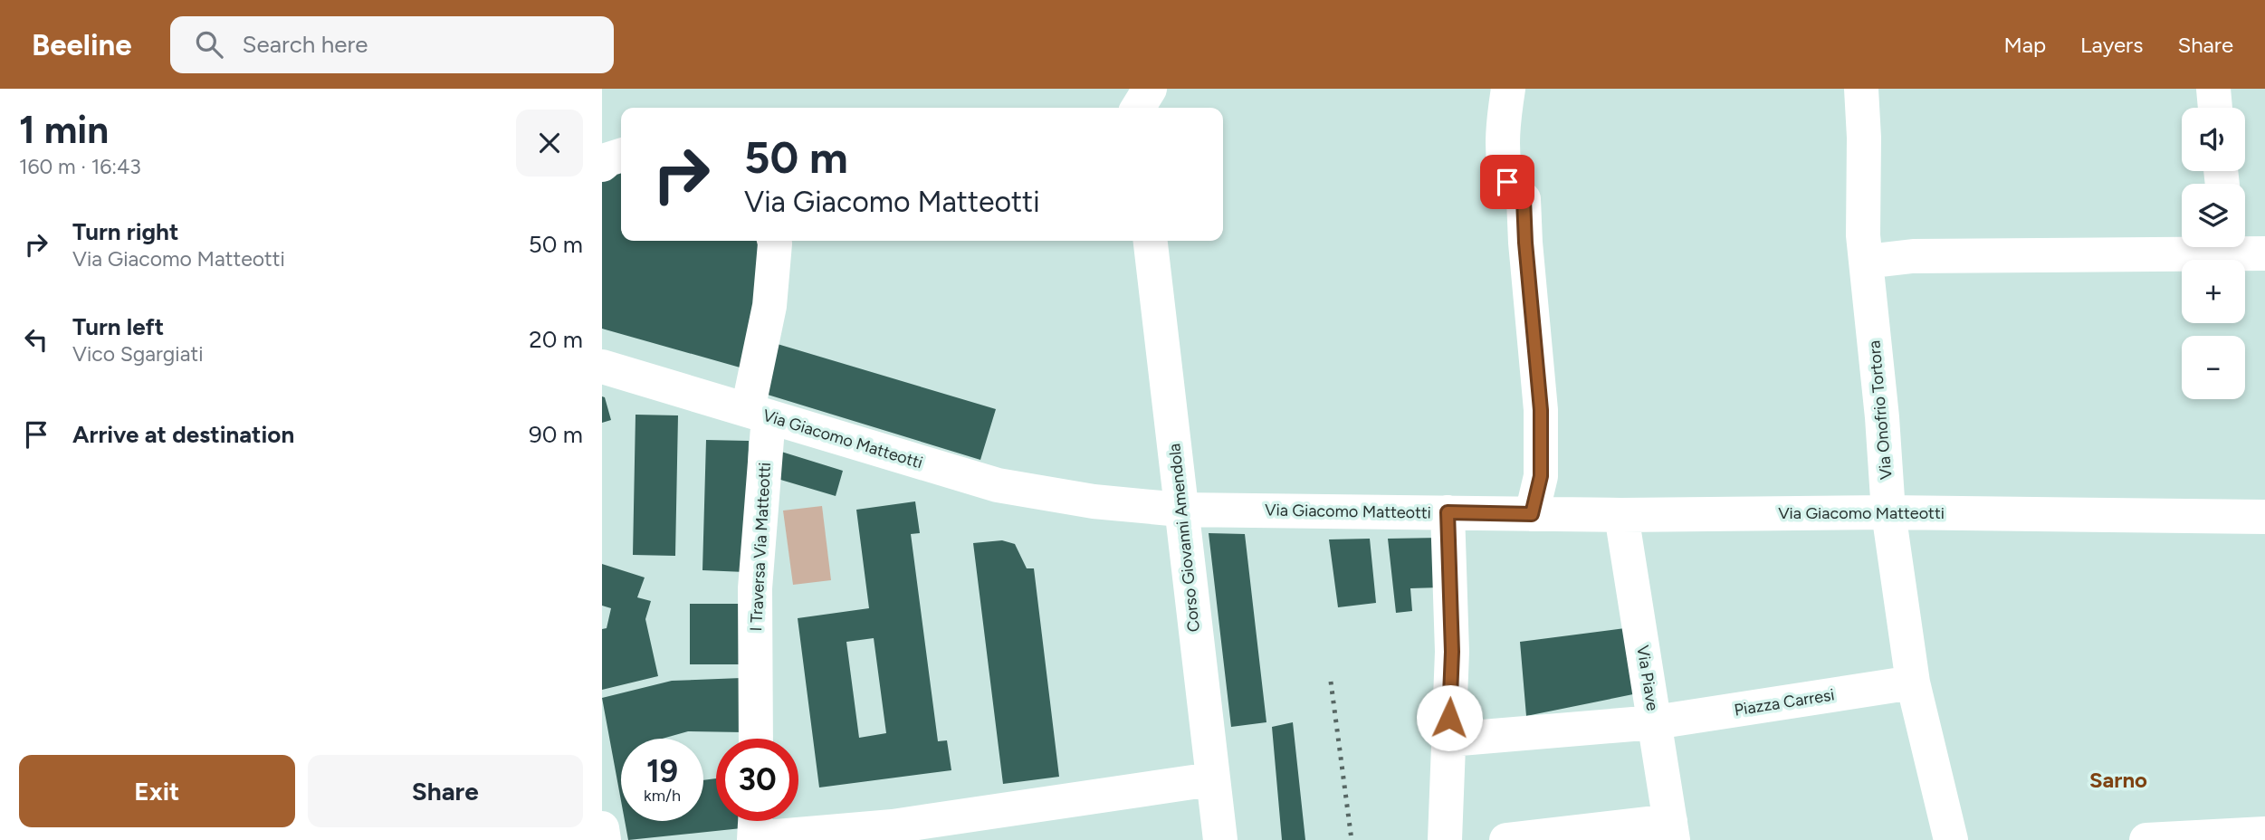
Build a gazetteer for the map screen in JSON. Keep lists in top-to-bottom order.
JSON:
{
  "streets": {
    "street": [
      "Via Onofrio Tortora",
      "Via Giacomo Matteotti",
      "Corso Giovanni Amendola",
      "I Traversa Via Matteotti",
      "Via Piave",
      "Piazza Carresi"
    ]
  },
  "crossings": [
    ["Via Onofrio Tortora", "Via Giacomo Matteotti"],
    ["Via Onofrio Tortora", "Piazza Carresi"],
    ["Via Giacomo Matteotti", "Corso Giovanni Amendola"],
    ["Via Giacomo Matteotti", "I Traversa Via Matteotti"],
    ["Via Giacomo Matteotti", "Via Piave"],
    ["Via Piave", "Piazza Carresi"]
  ],
  "districts": ["Sarno"],
  "page": {
    "header": "Beeline",
    "search": "Search here",
    "nav": ["Map", "Layers", "Share"],
    "heading": ["1 min", "160 m · 16:43"],
    "map_buttons": ["+", "−"],
    "turn": ["50 m", "Via Giacomo Matteotti"],
    "list": [
      {
        "name": "Turn right",
        "note": "Via Giacomo Matteotti",
        "value": "50 m"
      },
      {
        "name": "Turn left",
        "note": "Vico Sgargiati",
        "value": "20 m"
      },
      {
        "name": "Arrive at destination",
        "value": "90 m"
      }
    ],
    "speed": "19 km/h",
    "limit": "30",
    "buttons": ["Exit", "Share"]
  }
}
